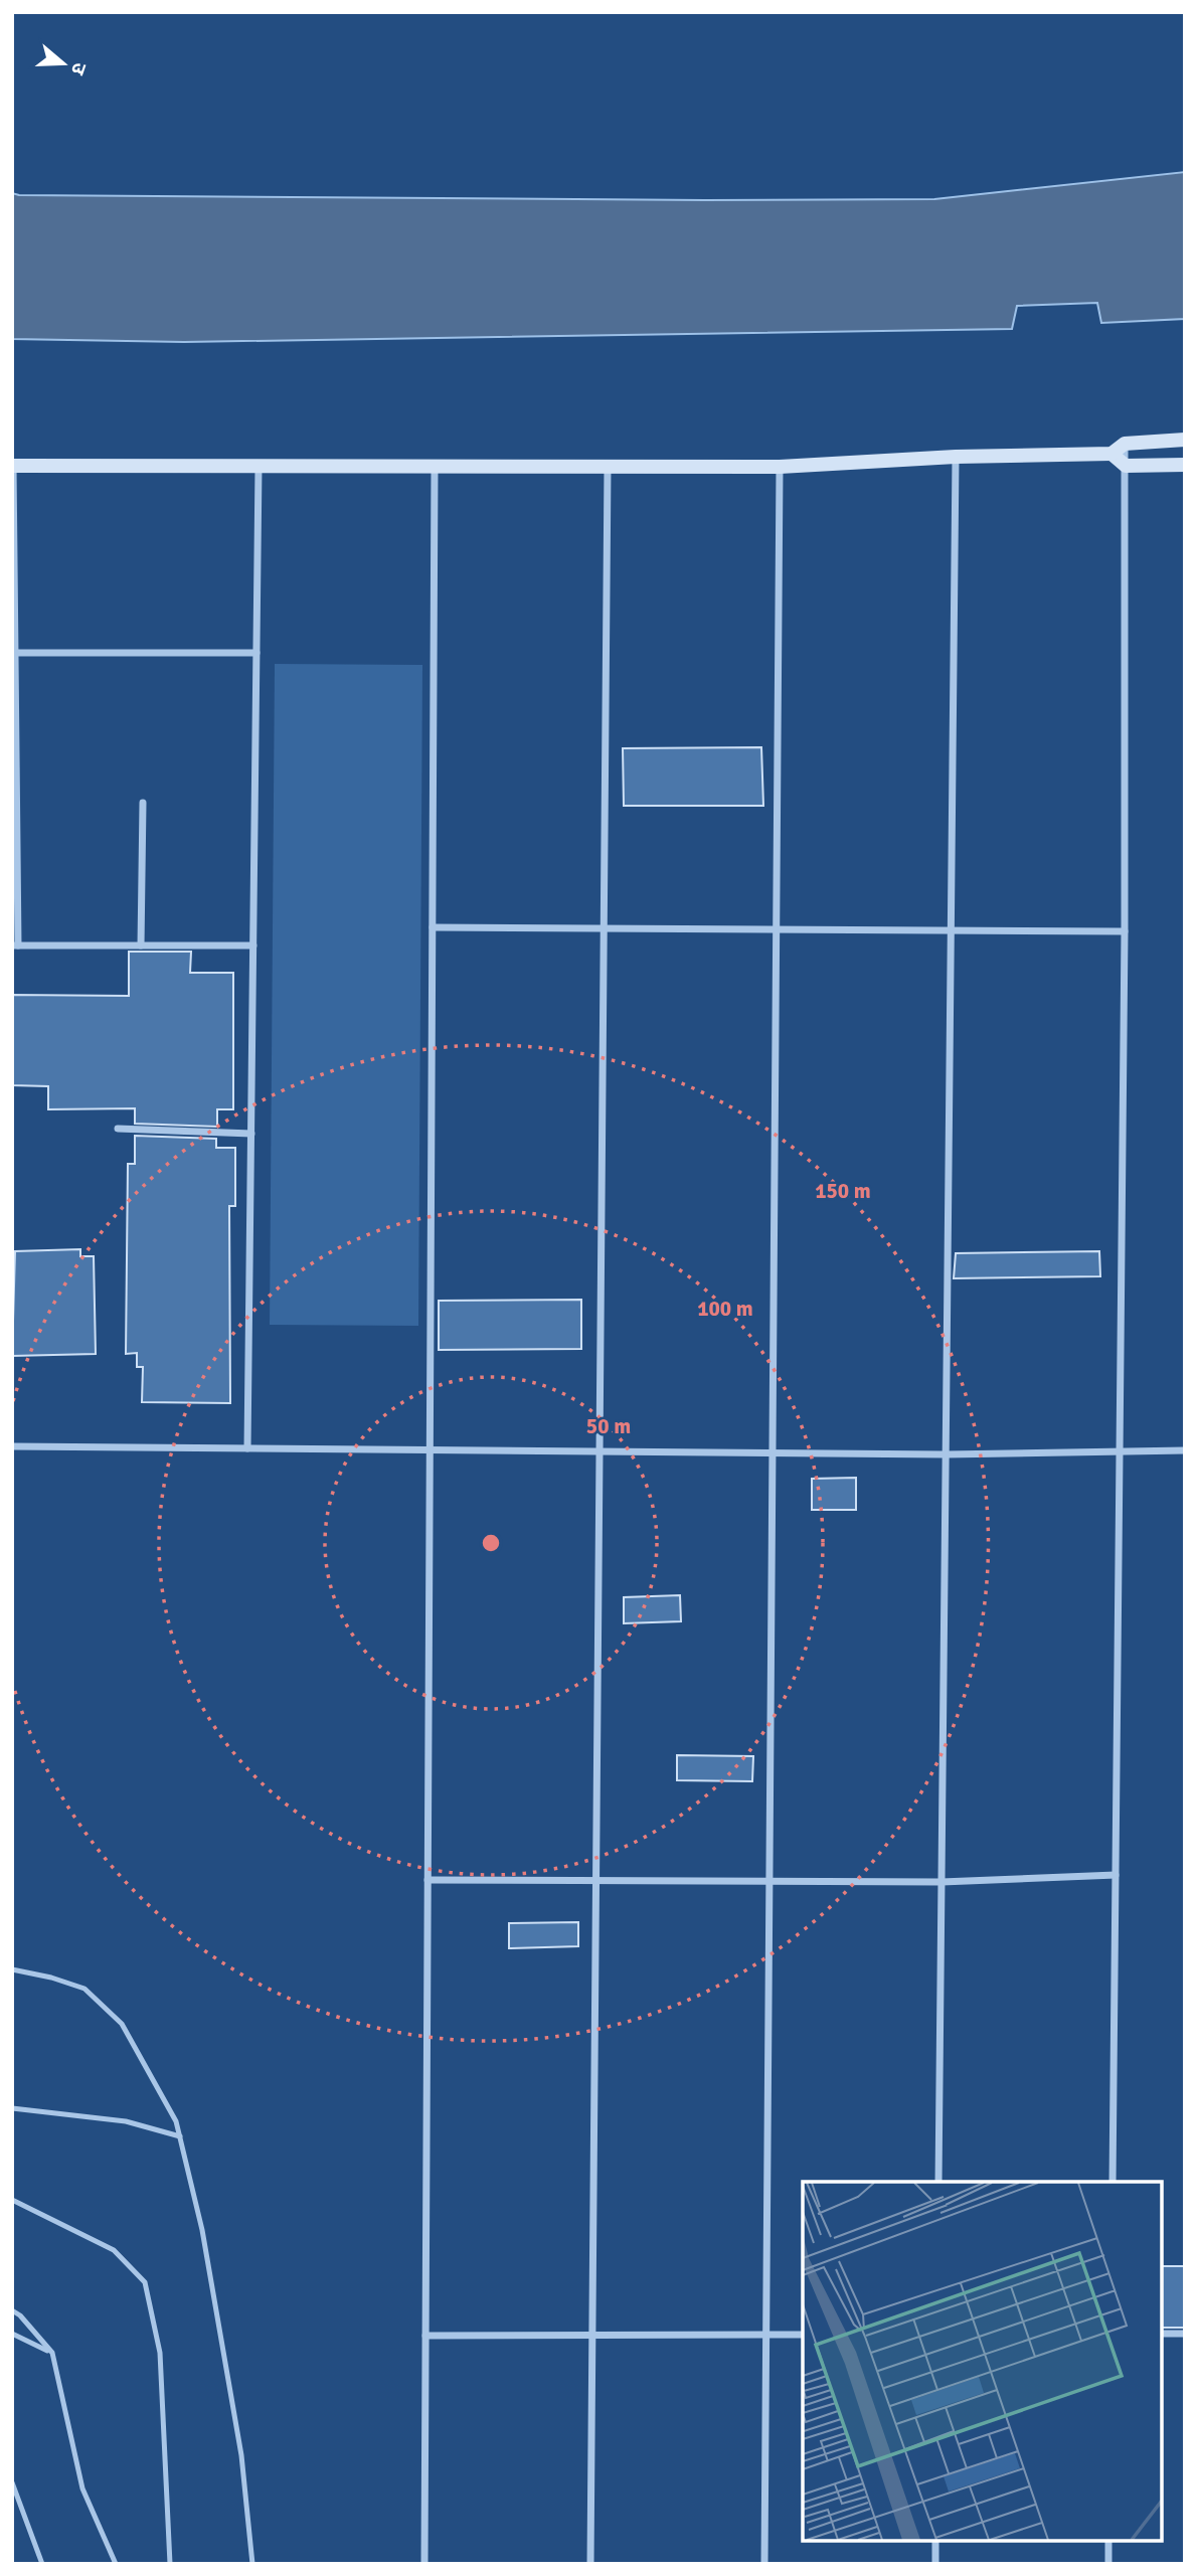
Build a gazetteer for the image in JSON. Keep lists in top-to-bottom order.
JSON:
{
  "north": "right",
  "rings": ["150 m", "100 m", "50 m"]
}
